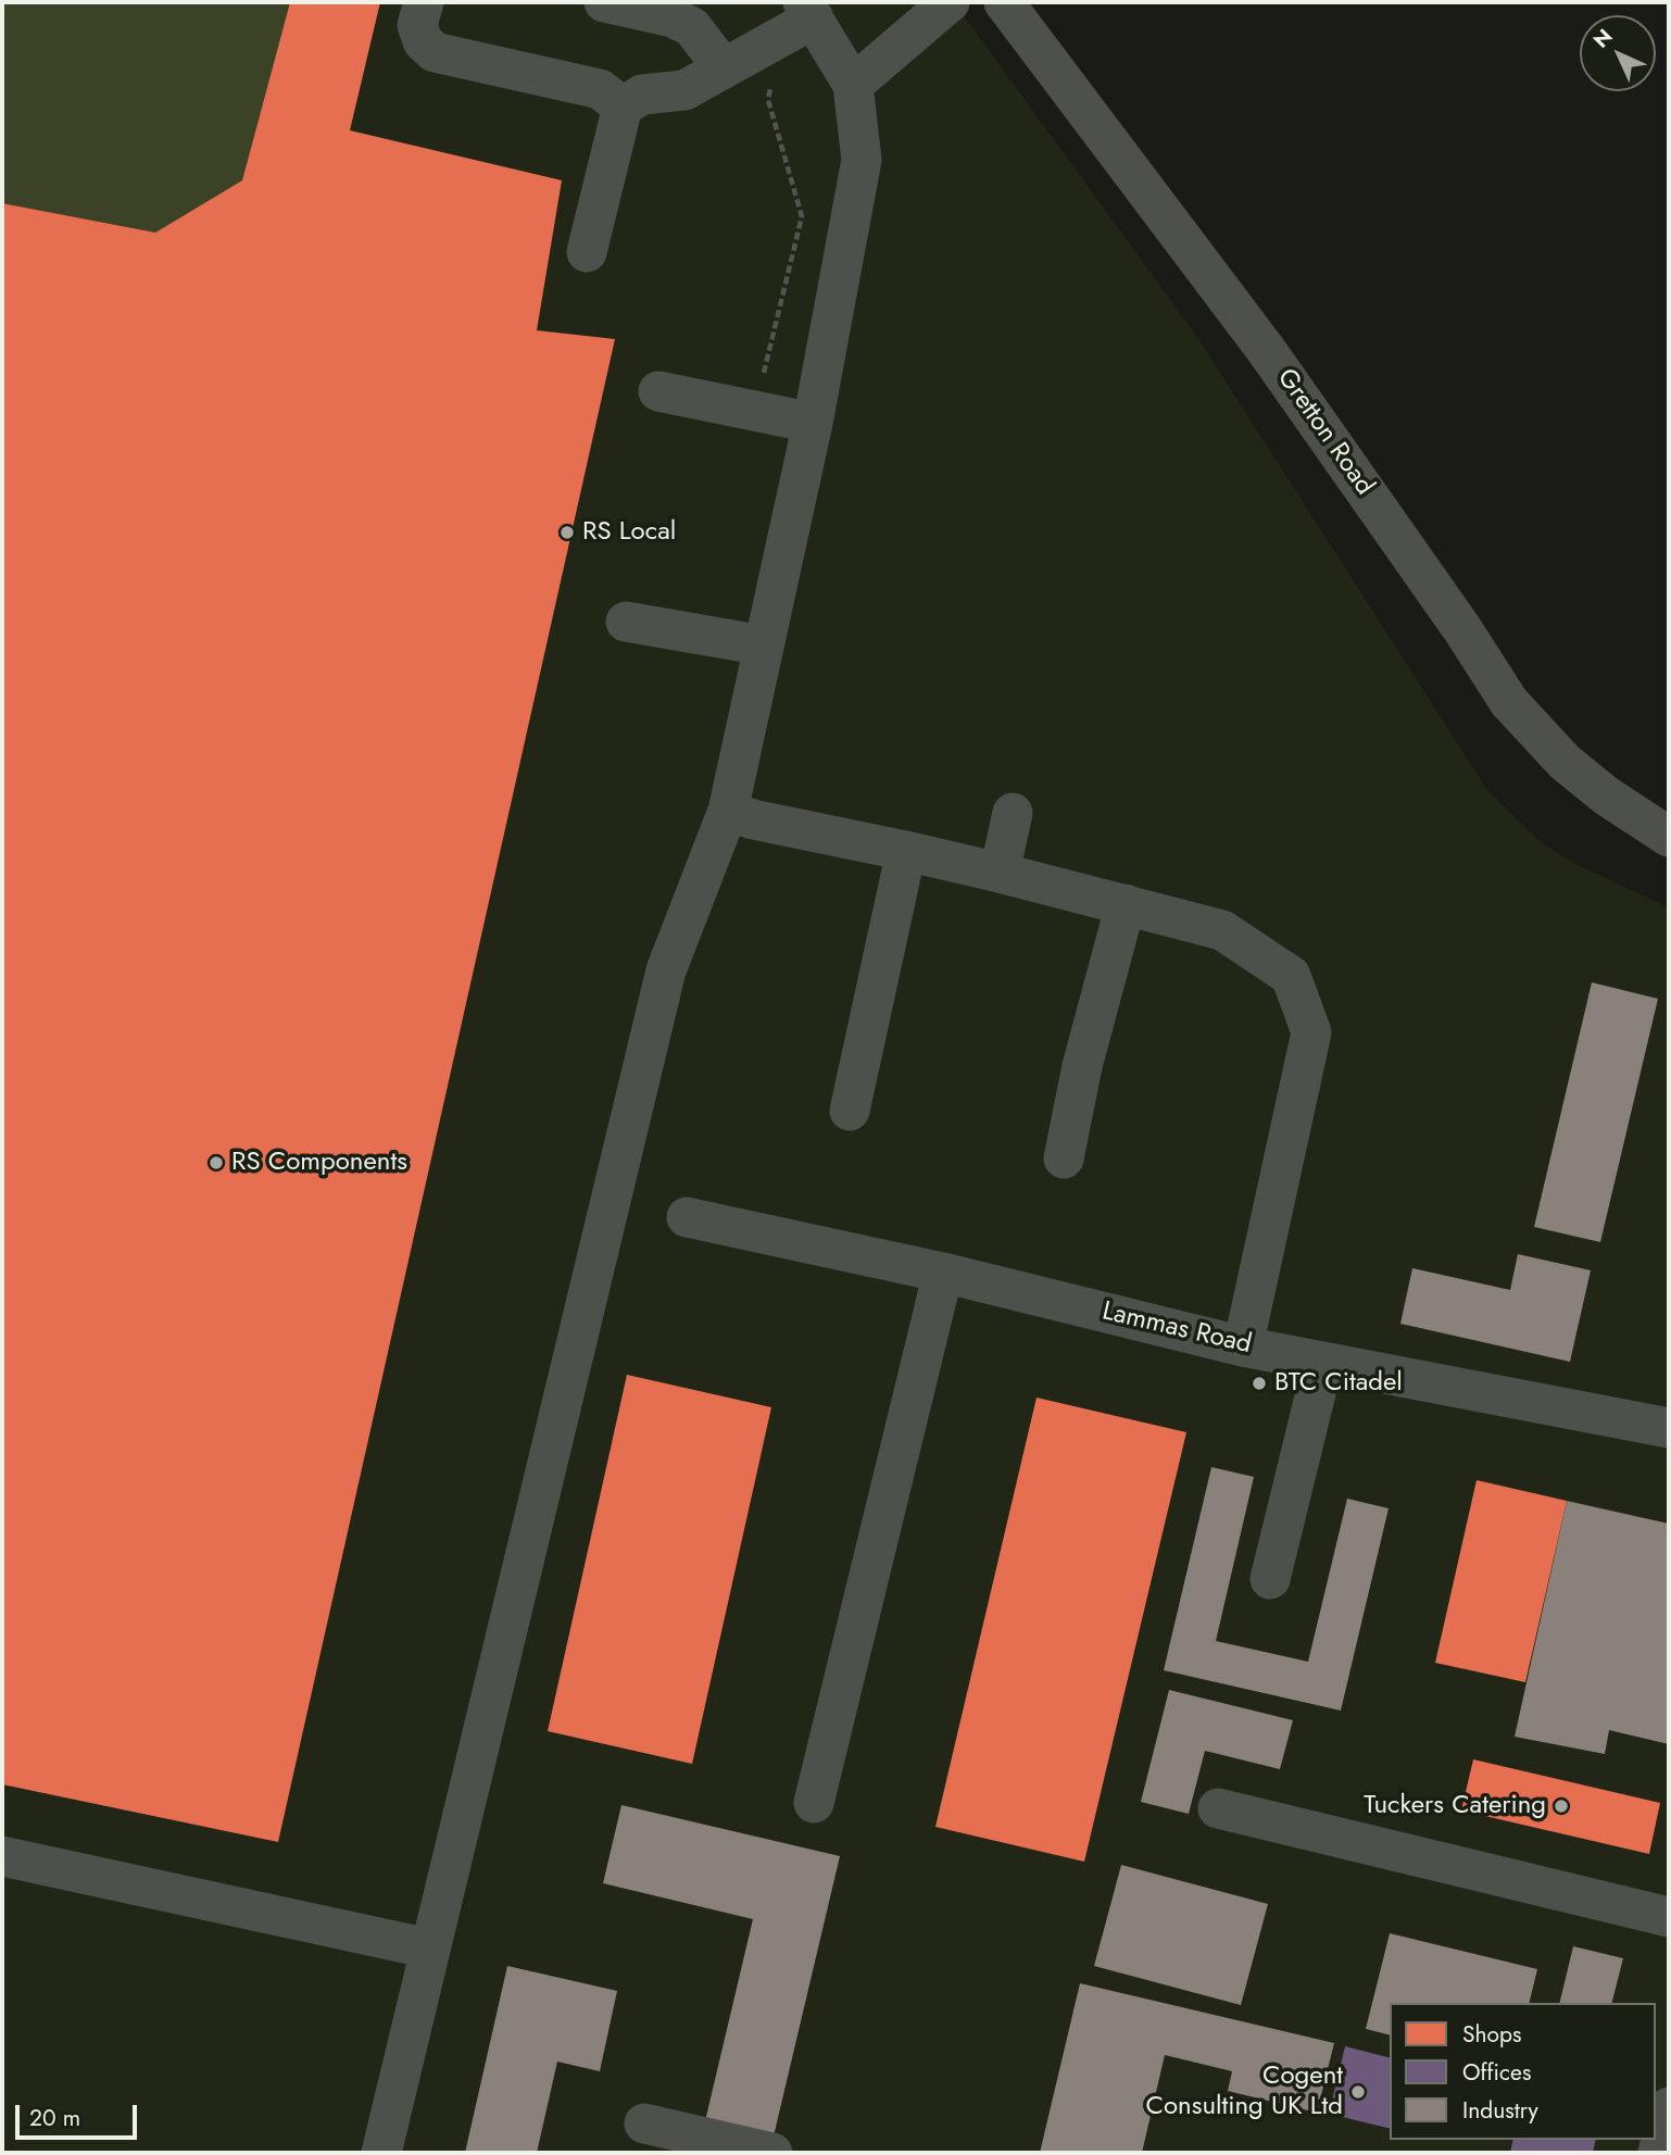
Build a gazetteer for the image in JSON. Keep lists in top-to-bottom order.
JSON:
{
  "streets": {
    "street": ["Gretton Road", "Lammas Road"]
  },
  "places": [
    "RS Local",
    "RS Components",
    "BTC Citadel",
    "Tuckers Catering",
    "Cogent Consulting UK Ltd"
  ],
  "legend": ["Shops", "Offices", "Industry"],
  "scale_bar": "20 m",
  "north": "top left"
}
